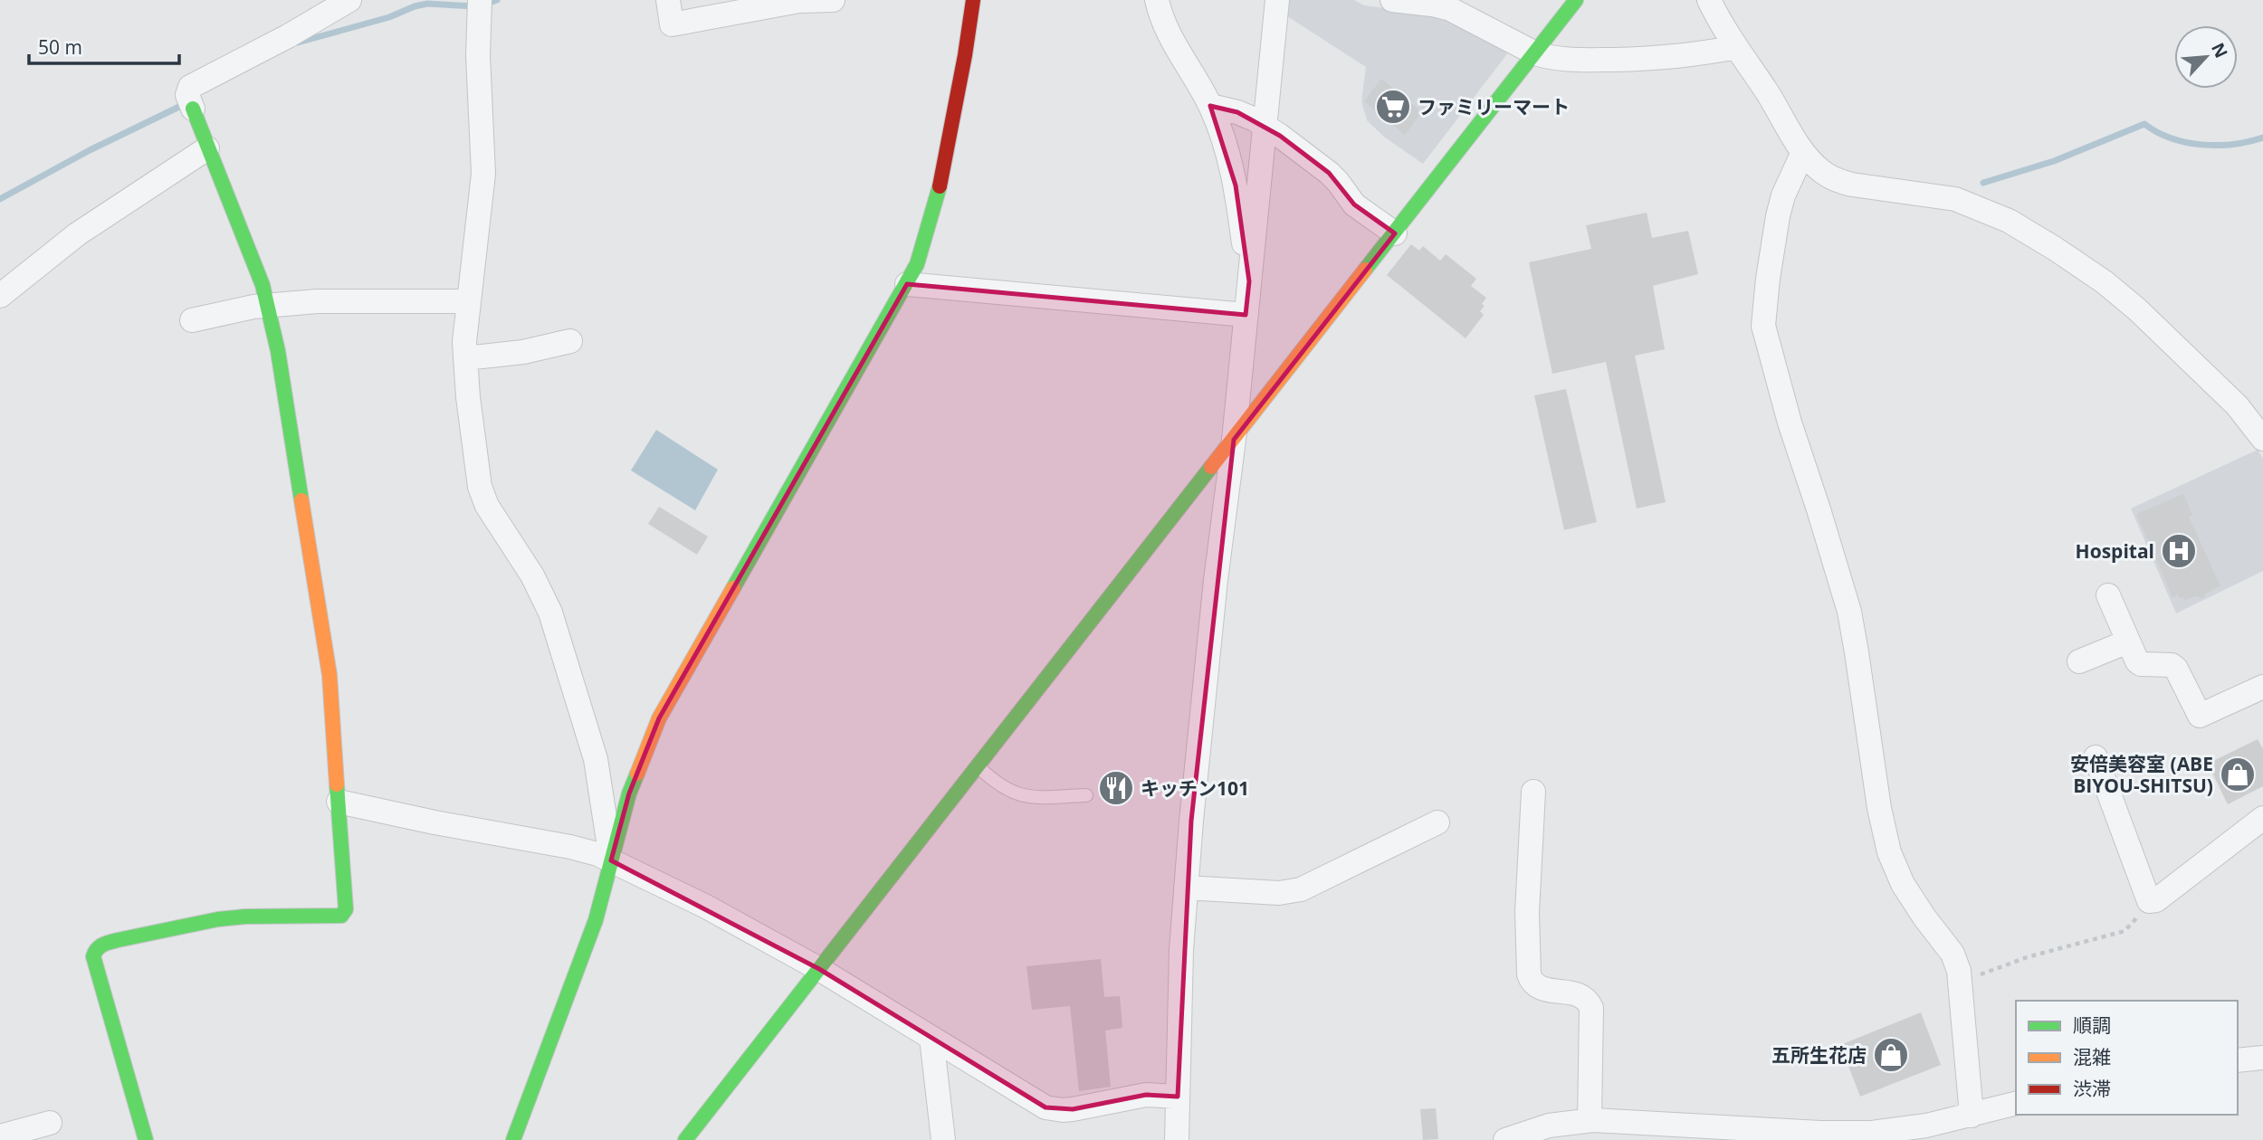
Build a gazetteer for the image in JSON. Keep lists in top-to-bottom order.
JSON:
{
  "places": {
    "supermarket": ["ファミリーマート"],
    "hospital": ["Hospital"],
    "shop": ["安倍美容室 (ABE BIYOU-SHITSU)", "五所生花店"],
    "restaurant": ["キッチン101"]
  },
  "legend": ["順調", "混雑", "渋滞"],
  "scale_bar": "50 m",
  "north": "top right"
}
